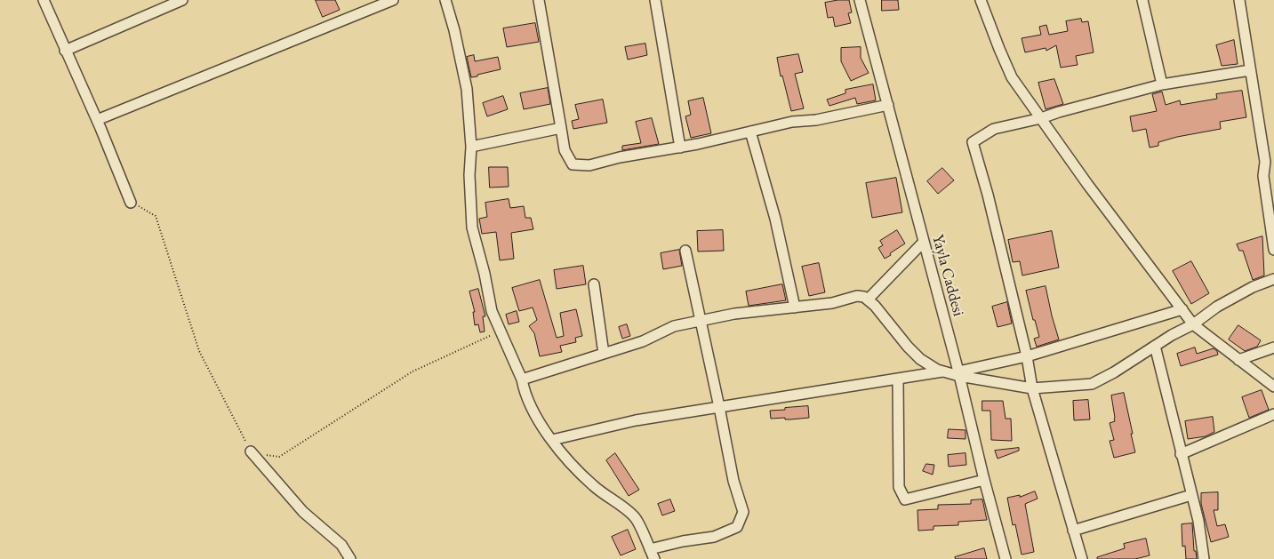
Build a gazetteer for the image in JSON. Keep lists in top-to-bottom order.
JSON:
{
  "streets": {
    "street": ["Yayla Caddesi"]
  }
}
